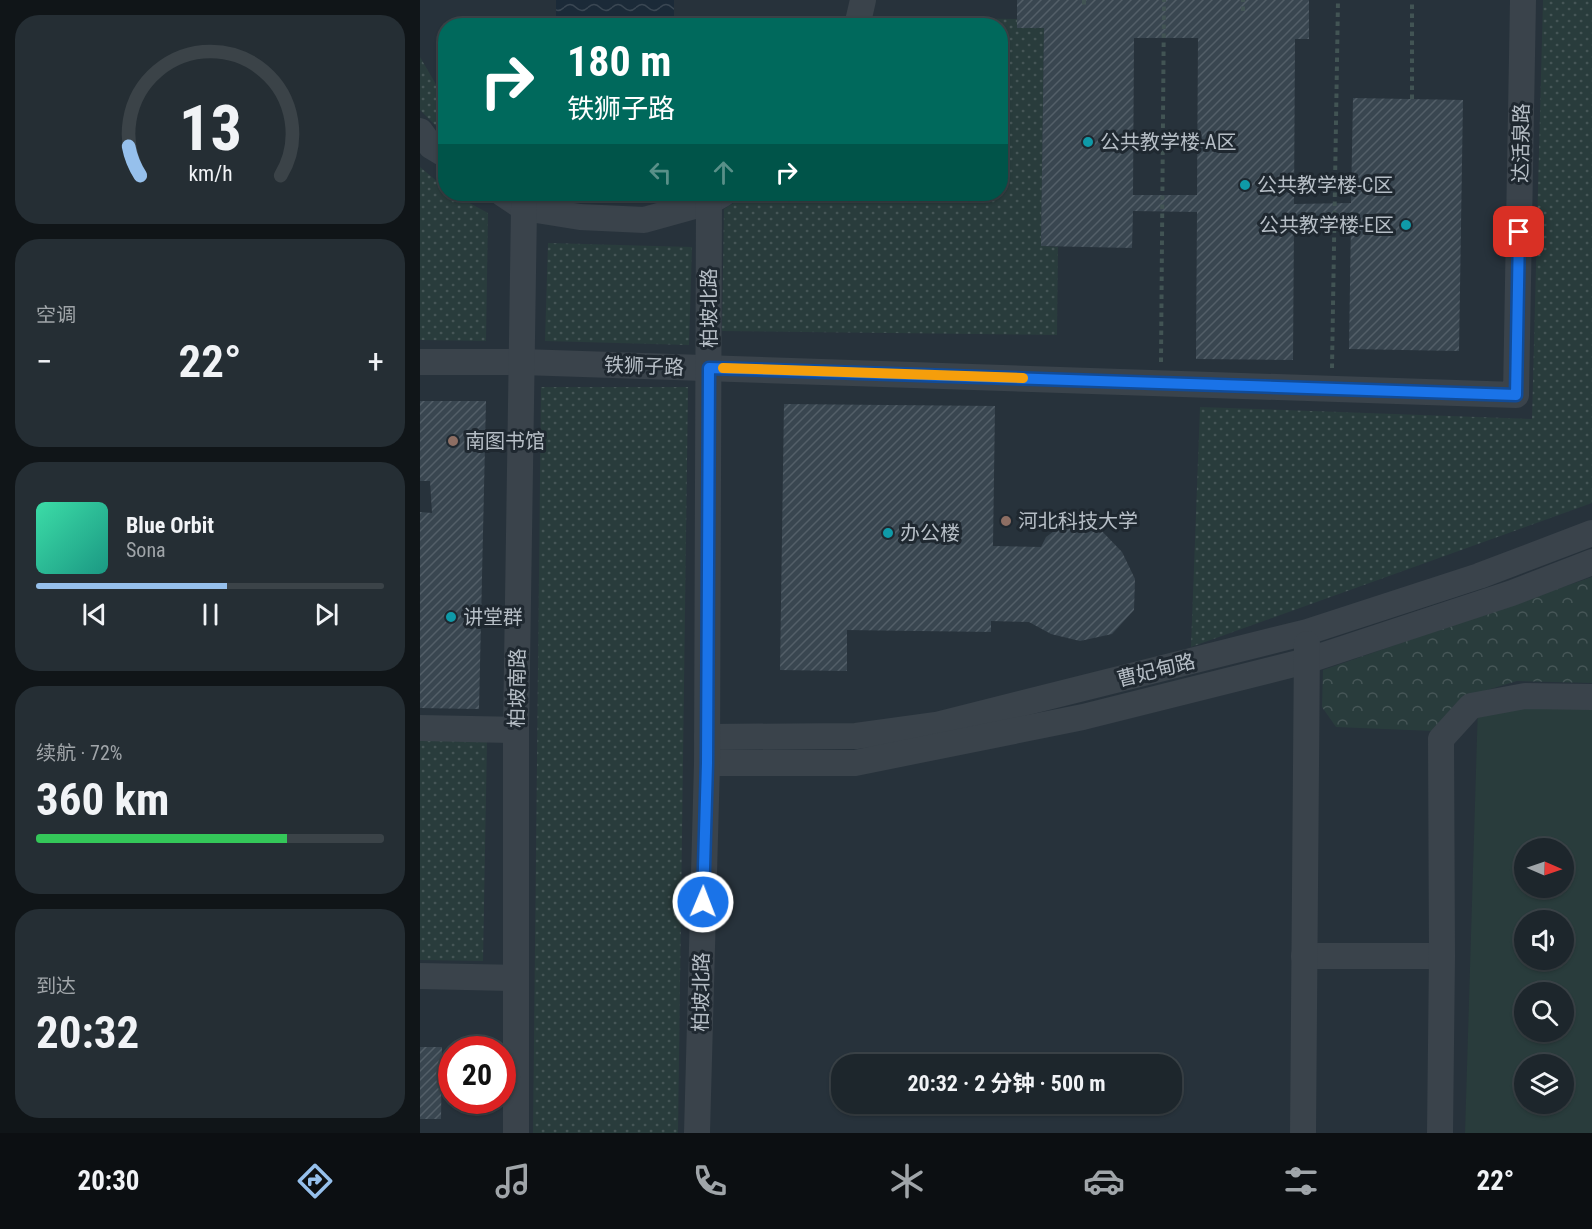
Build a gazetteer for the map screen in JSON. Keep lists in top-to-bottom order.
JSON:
{
  "streets": {
    "lane": [
      "达活泉路",
      "柏坡北路",
      "铁狮子路",
      "曹妃甸路",
      "柏坡南路"
    ]
  },
  "crossings": [
    ["达活泉路", "铁狮子路"],
    ["柏坡北路", "铁狮子路"],
    ["柏坡北路", "曹妃甸路"],
    ["铁狮子路", "柏坡南路"]
  ],
  "places": [
    "公共教学楼-A区",
    "公共教学楼-C区",
    "公共教学楼-E区",
    "南图书馆",
    "河北科技大学",
    "办公楼",
    "讲堂群"
  ],
  "north": "right",
  "page": {
    "turn": ["180 m", "铁狮子路"],
    "tile": [
      "空调",
      ["续航 · 72%", "360 km"],
      ["到达", "20:32"]
    ],
    "heat": ["−", "22°", "+"],
    "song": ["Blue Orbit", "Sona"],
    "limit": "20",
    "trip": "20:32 · 2 分钟 · 500 m",
    "tabs": ["20:30", "22°"],
    "gauge": ["13", "km/h"]
  }
}
